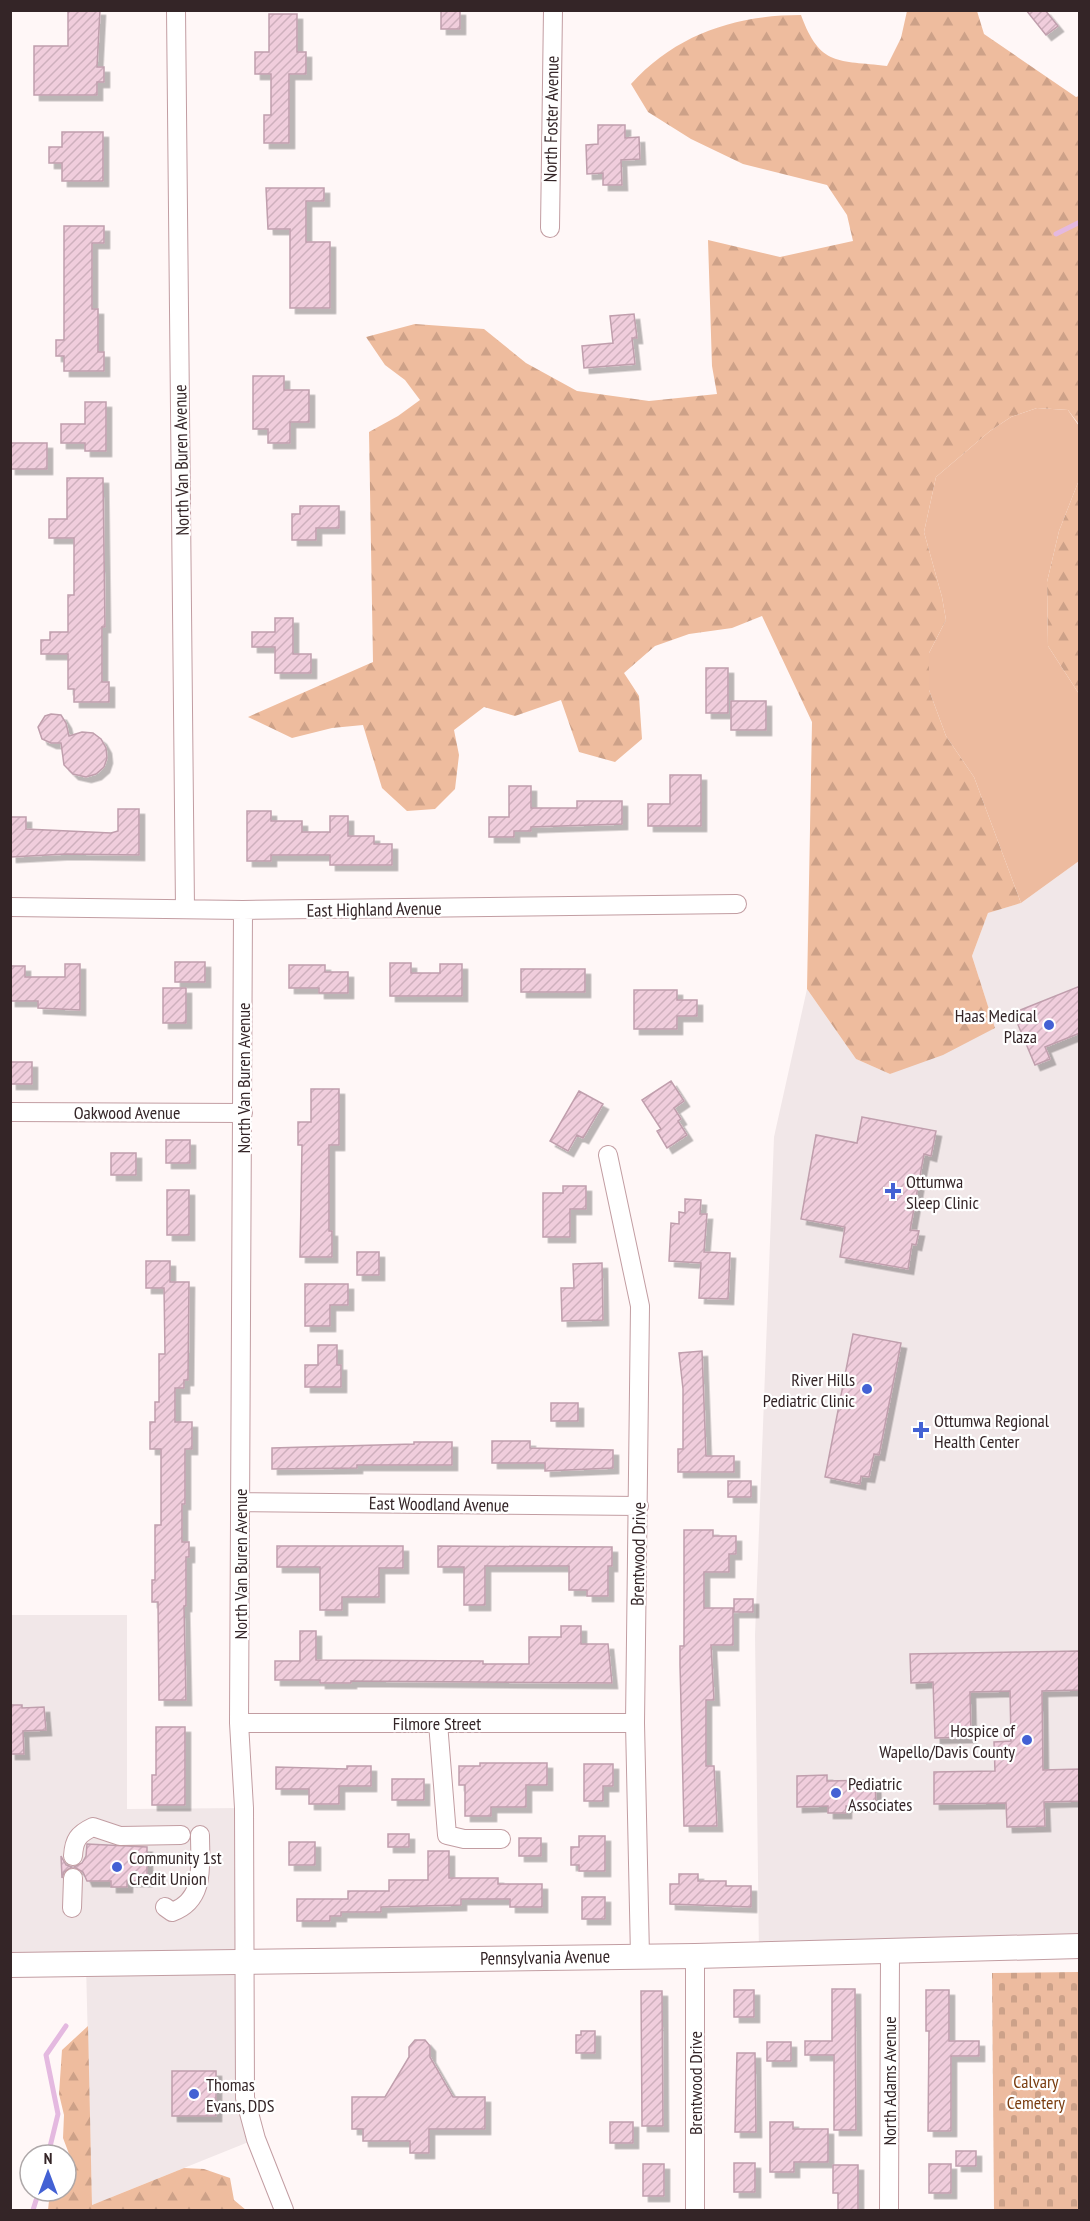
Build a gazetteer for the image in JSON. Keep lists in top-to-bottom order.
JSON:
{
  "streets": {
    "main road": ["Pennsylvania Avenue"],
    "street": [
      "North Foster Avenue",
      "North Van Buren Avenue",
      "East Highland Avenue",
      "Oakwood Avenue",
      "East Woodland Avenue",
      "Brentwood Drive",
      "Filmore Street",
      "North Adams Avenue"
    ]
  },
  "crossings": [
    ["North Van Buren Avenue", "East Highland Avenue"],
    ["North Van Buren Avenue", "Oakwood Avenue"],
    ["North Van Buren Avenue", "East Woodland Avenue"],
    ["North Van Buren Avenue", "Filmore Street"],
    ["North Van Buren Avenue", "Pennsylvania Avenue"],
    ["East Woodland Avenue", "Brentwood Drive"],
    ["Brentwood Drive", "Filmore Street"],
    ["Brentwood Drive", "Pennsylvania Avenue"],
    ["Pennsylvania Avenue", "North Adams Avenue"]
  ],
  "parks": ["Calvary Cemetery"],
  "places": {
    "other": [
      "Haas Medical Plaza",
      "River Hills Pediatric Clinic",
      "Hospice of Wapello/Davis County",
      "Pediatric Associates",
      "Community 1st Credit Union",
      "Thomas Evans, DDS"
    ],
    "health": ["Ottumwa Sleep Clinic", "Ottumwa Regional Health Center"]
  },
  "north": "top"
}
